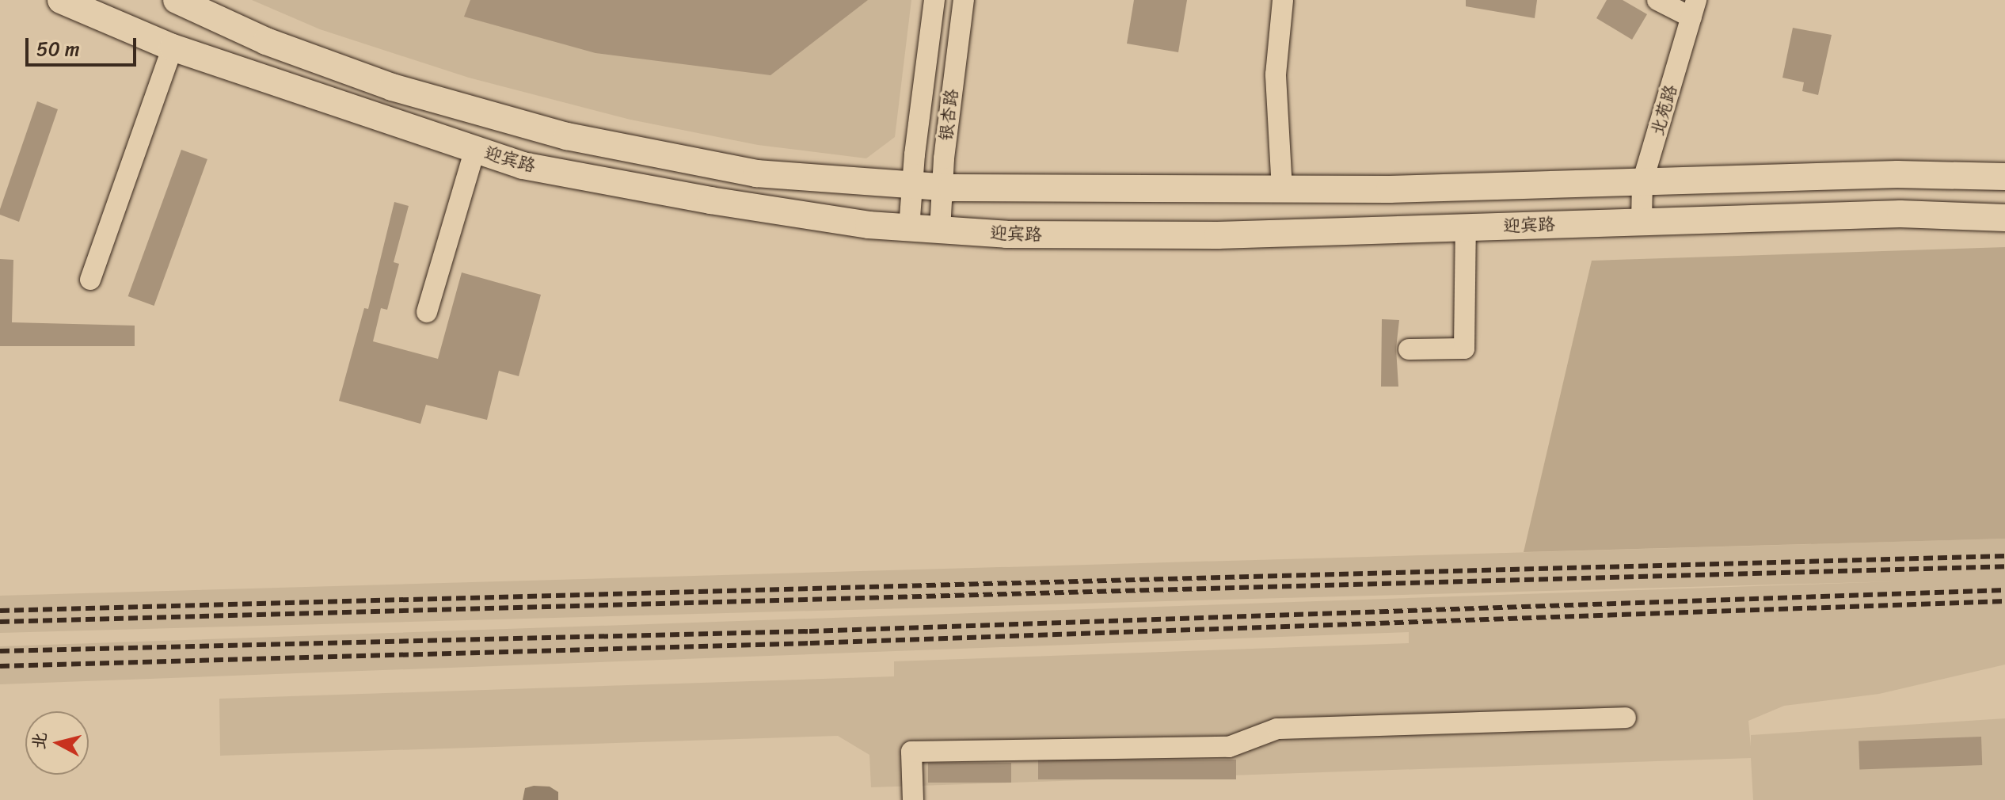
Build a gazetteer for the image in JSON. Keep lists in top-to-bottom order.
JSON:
{
  "streets": {
    "main road": ["迎宾路"],
    "street": ["北苑路", "银杏路"]
  },
  "crossings": [
    ["北苑路", "迎宾路"],
    ["银杏路", "迎宾路"]
  ],
  "scale_bar": "50 m",
  "north": "left"
}
